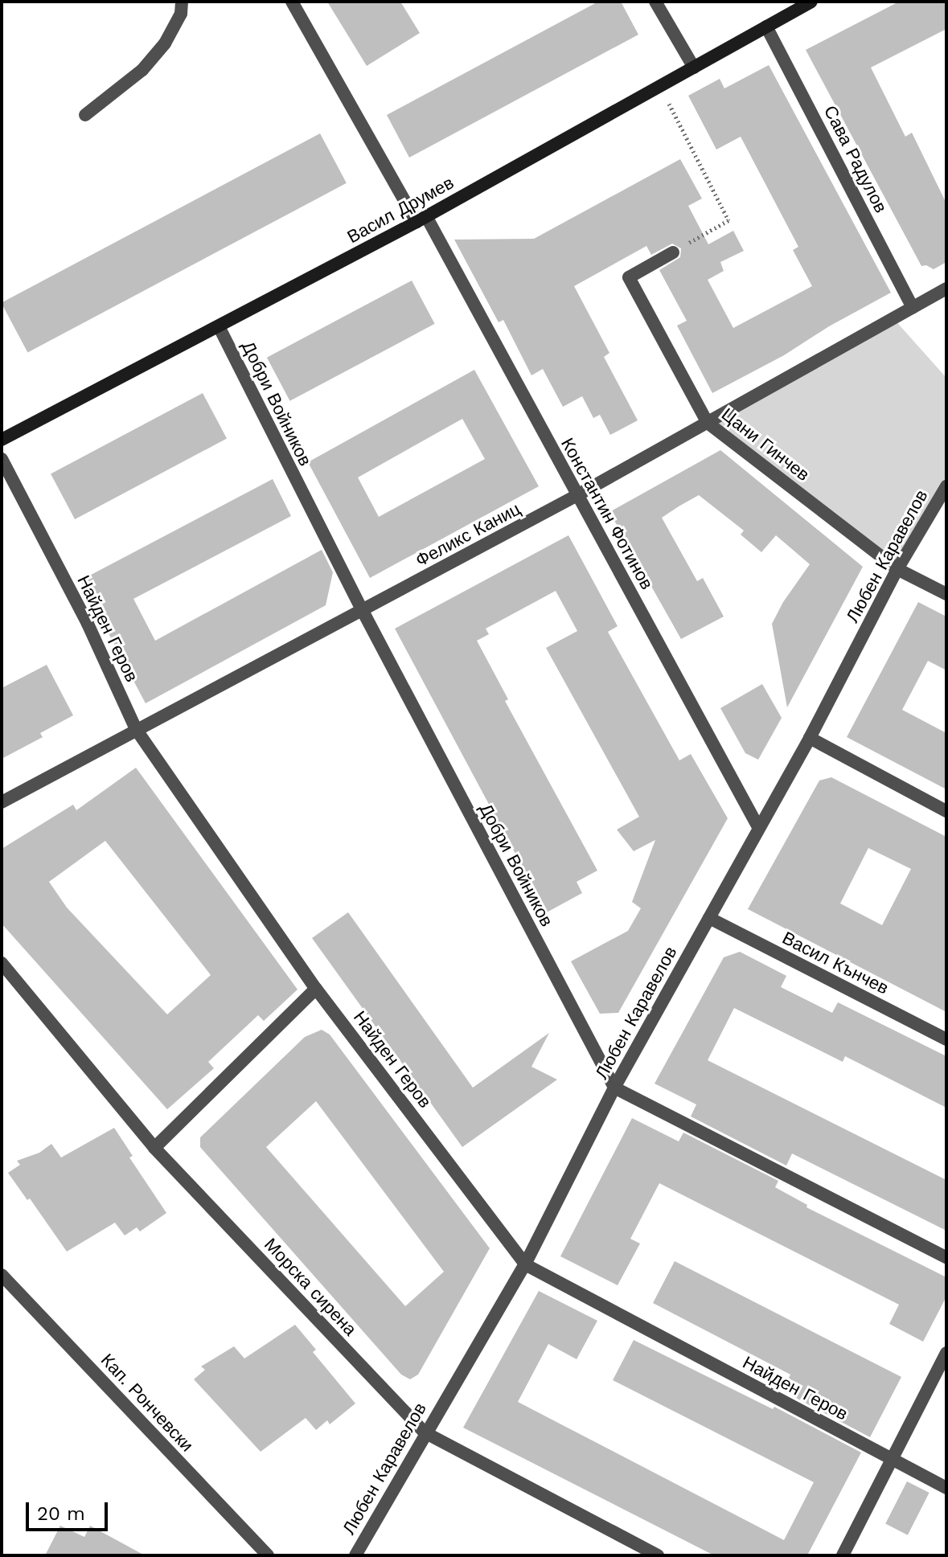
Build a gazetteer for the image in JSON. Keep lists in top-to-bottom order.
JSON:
{
  "streets": {
    "street": [
      "Сава Радулов",
      "Васил Друмев",
      "Добри Войников",
      "Цани Гинчев",
      "Константин Фотинов",
      "Феликс Каниц",
      "Любен Каравелов",
      "Найден Геров",
      "Васил Кънчев",
      "Морска сирена",
      "Кап. Рончевски"
    ]
  },
  "crossings": [
    ["Сава Радулов", "Васил Друмев"],
    ["Сава Радулов", "Феликс Каниц"],
    ["Васил Друмев", "Добри Войников"],
    ["Васил Друмев", "Константин Фотинов"],
    ["Добри Войников", "Феликс Каниц"],
    ["Добри Войников", "Любен Каравелов"],
    ["Цани Гинчев", "Феликс Каниц"],
    ["Цани Гинчев", "Любен Каравелов"],
    ["Константин Фотинов", "Феликс Каниц"],
    ["Константин Фотинов", "Любен Каравелов"],
    ["Феликс Каниц", "Найден Геров"],
    ["Любен Каравелов", "Найден Геров"],
    ["Любен Каравелов", "Васил Кънчев"],
    ["Любен Каравелов", "Морска сирена"]
  ],
  "scale_bar": "20 m"
}
